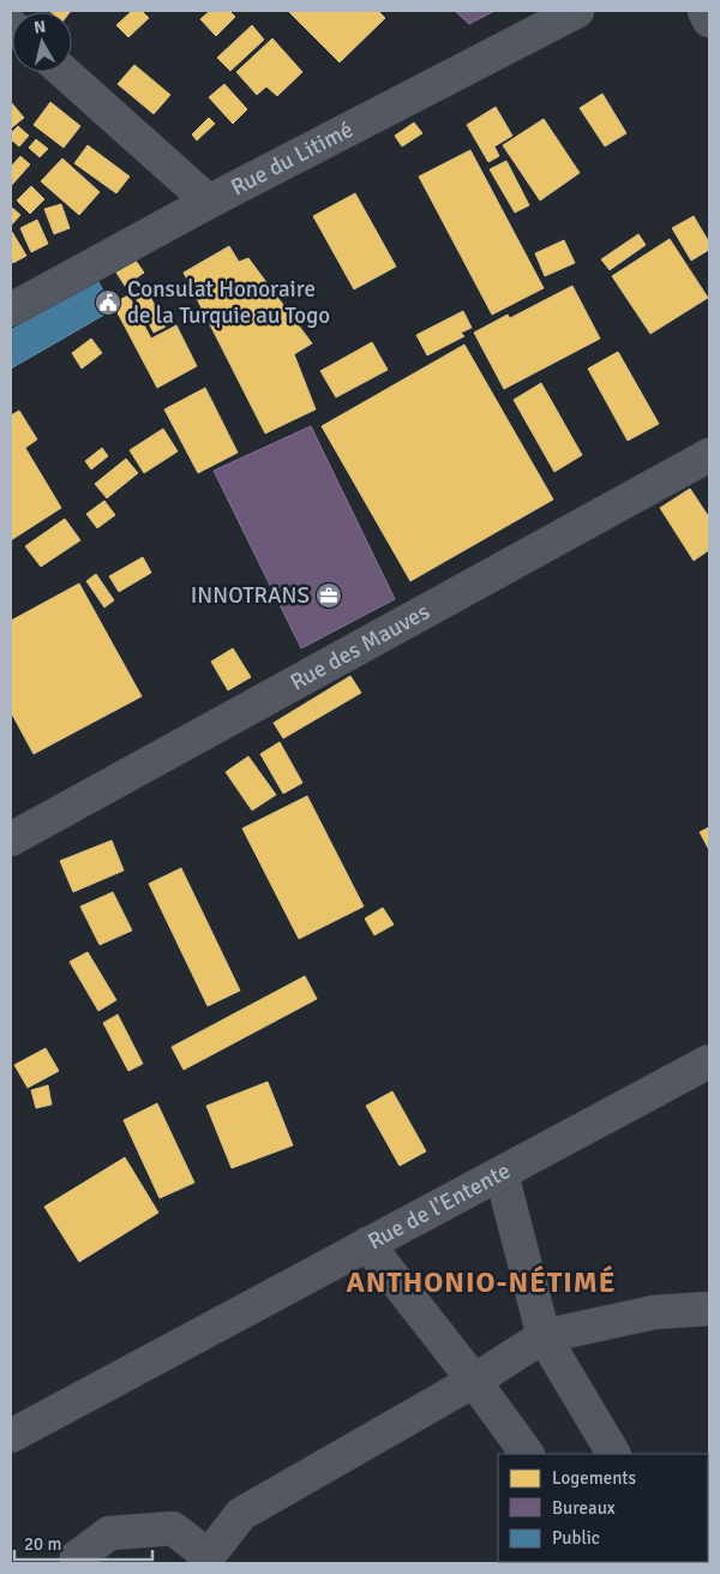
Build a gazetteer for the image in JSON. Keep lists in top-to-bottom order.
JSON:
{
  "streets": {
    "street": ["Rue du Litimé", "Rue des Mauves", "Rue de l'Entente"]
  },
  "districts": ["ANTHONIO-NÉTIMÉ"],
  "places": {
    "public building": ["Consulat Honoraire de la Turquie au Togo"],
    "office": ["INNOTRANS"]
  },
  "legend": ["Logements", "Bureaux", "Public"],
  "scale_bar": "20 m",
  "north": "top"
}
